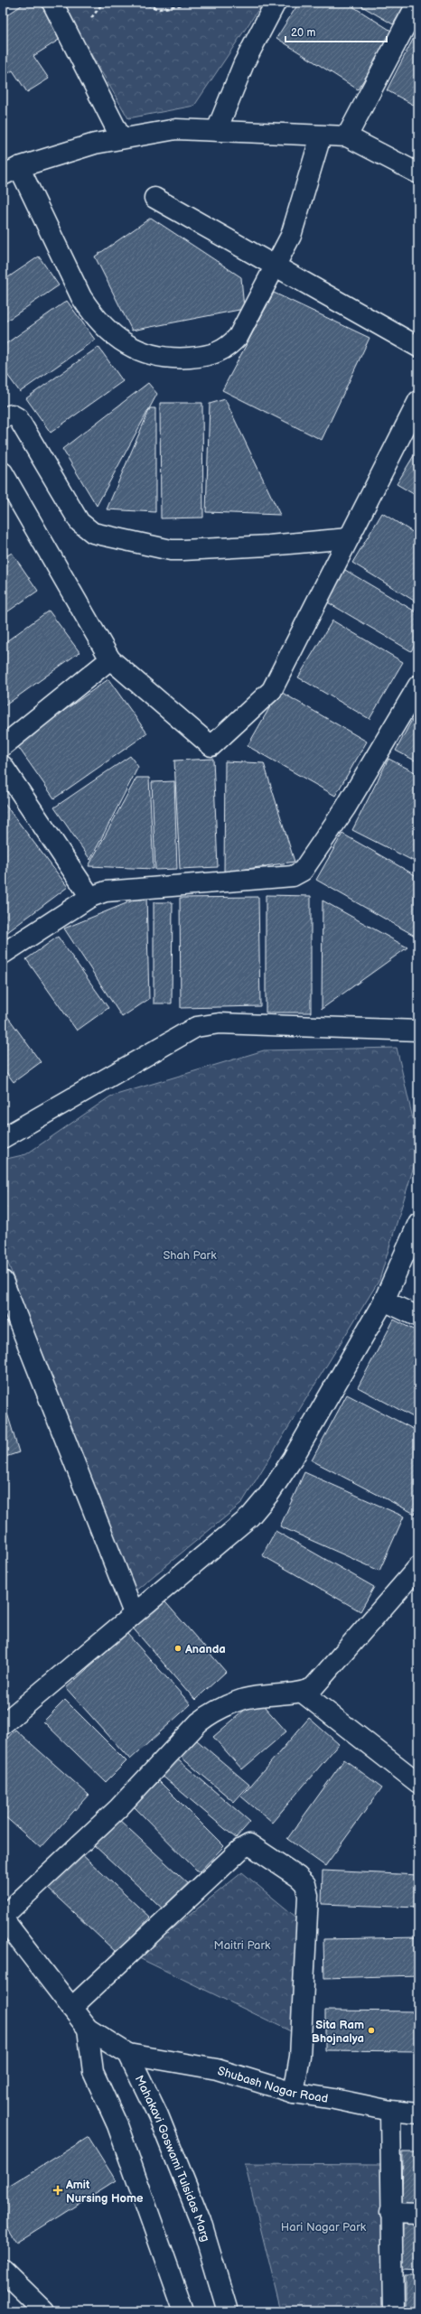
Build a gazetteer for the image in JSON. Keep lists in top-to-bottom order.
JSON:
{
  "streets": {
    "street": ["Shubash Nagar Road", "Mahakavi Goswami Tulsidas Marg"]
  },
  "crossings": [
    ["Shubash Nagar Road", "Mahakavi Goswami Tulsidas Marg"]
  ],
  "parks": ["Shah Park", "Maitri Park", "Hari Nagar Park"],
  "places": {
    "other": ["Ananda", "Sita Ram Bhojnalya"],
    "health": ["Amit Nursing Home"]
  },
  "scale_bar": "20 m"
}
